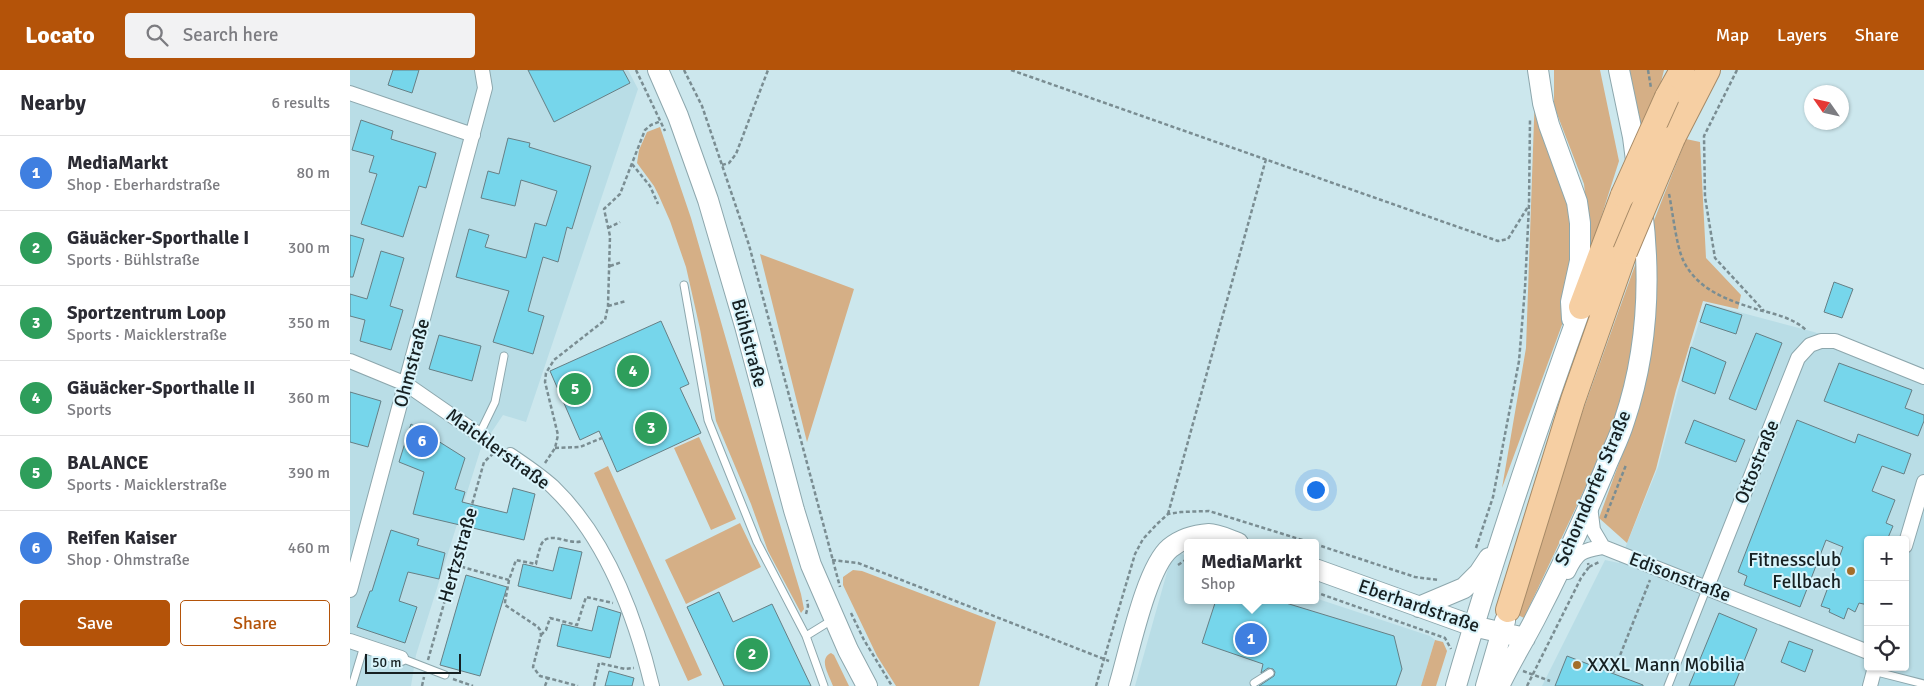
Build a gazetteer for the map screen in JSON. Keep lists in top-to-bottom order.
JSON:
{
  "streets": {
    "main road": ["Bühlstraße", "Schorndorfer Straße", "Eberhardstraße"],
    "street": [
      "Ohmstraße",
      "Maicklerstraße",
      "Ottostraße",
      "Edisonstraße"
    ],
    "path": ["Hertzstraße"]
  },
  "crossings": [
    ["Ohmstraße", "Maicklerstraße"],
    ["Maicklerstraße", "Hertzstraße"],
    ["Ottostraße", "Edisonstraße"],
    ["Schorndorfer Straße", "Eberhardstraße"]
  ],
  "places": ["Fitnessclub Fellbach", "XXXL Mann Mobilia"],
  "scale_bar": "50 m",
  "north": "top left",
  "page": {
    "header": "Locato",
    "search": "Search here",
    "nav": ["Map", "Layers", "Share"],
    "heading": ["Nearby", "6 results"],
    "list": [
      {
        "mark": "1",
        "name": "MediaMarkt",
        "note": "Shop · Eberhardstraße",
        "value": "80 m"
      },
      {
        "mark": "2",
        "name": "Gäuäcker-Sporthalle I",
        "note": "Sports · Bühlstraße",
        "value": "300 m"
      },
      {
        "mark": "3",
        "name": "Sportzentrum Loop",
        "note": "Sports · Maicklerstraße",
        "value": "350 m"
      },
      {
        "mark": "4",
        "name": "Gäuäcker-Sporthalle II",
        "note": "Sports",
        "value": "360 m"
      },
      {
        "mark": "5",
        "name": "BALANCE",
        "note": "Sports · Maicklerstraße",
        "value": "390 m"
      },
      {
        "mark": "6",
        "name": "Reifen Kaiser",
        "note": "Shop · Ohmstraße",
        "value": "460 m"
      }
    ],
    "pins": [
      "4",
      "5",
      "3",
      "6",
      "1",
      "2"
    ],
    "map_buttons": ["+", "−"],
    "popup": ["MediaMarkt", "Shop"],
    "buttons": ["Save", "Share"],
    "scale": "50 m"
  }
}
